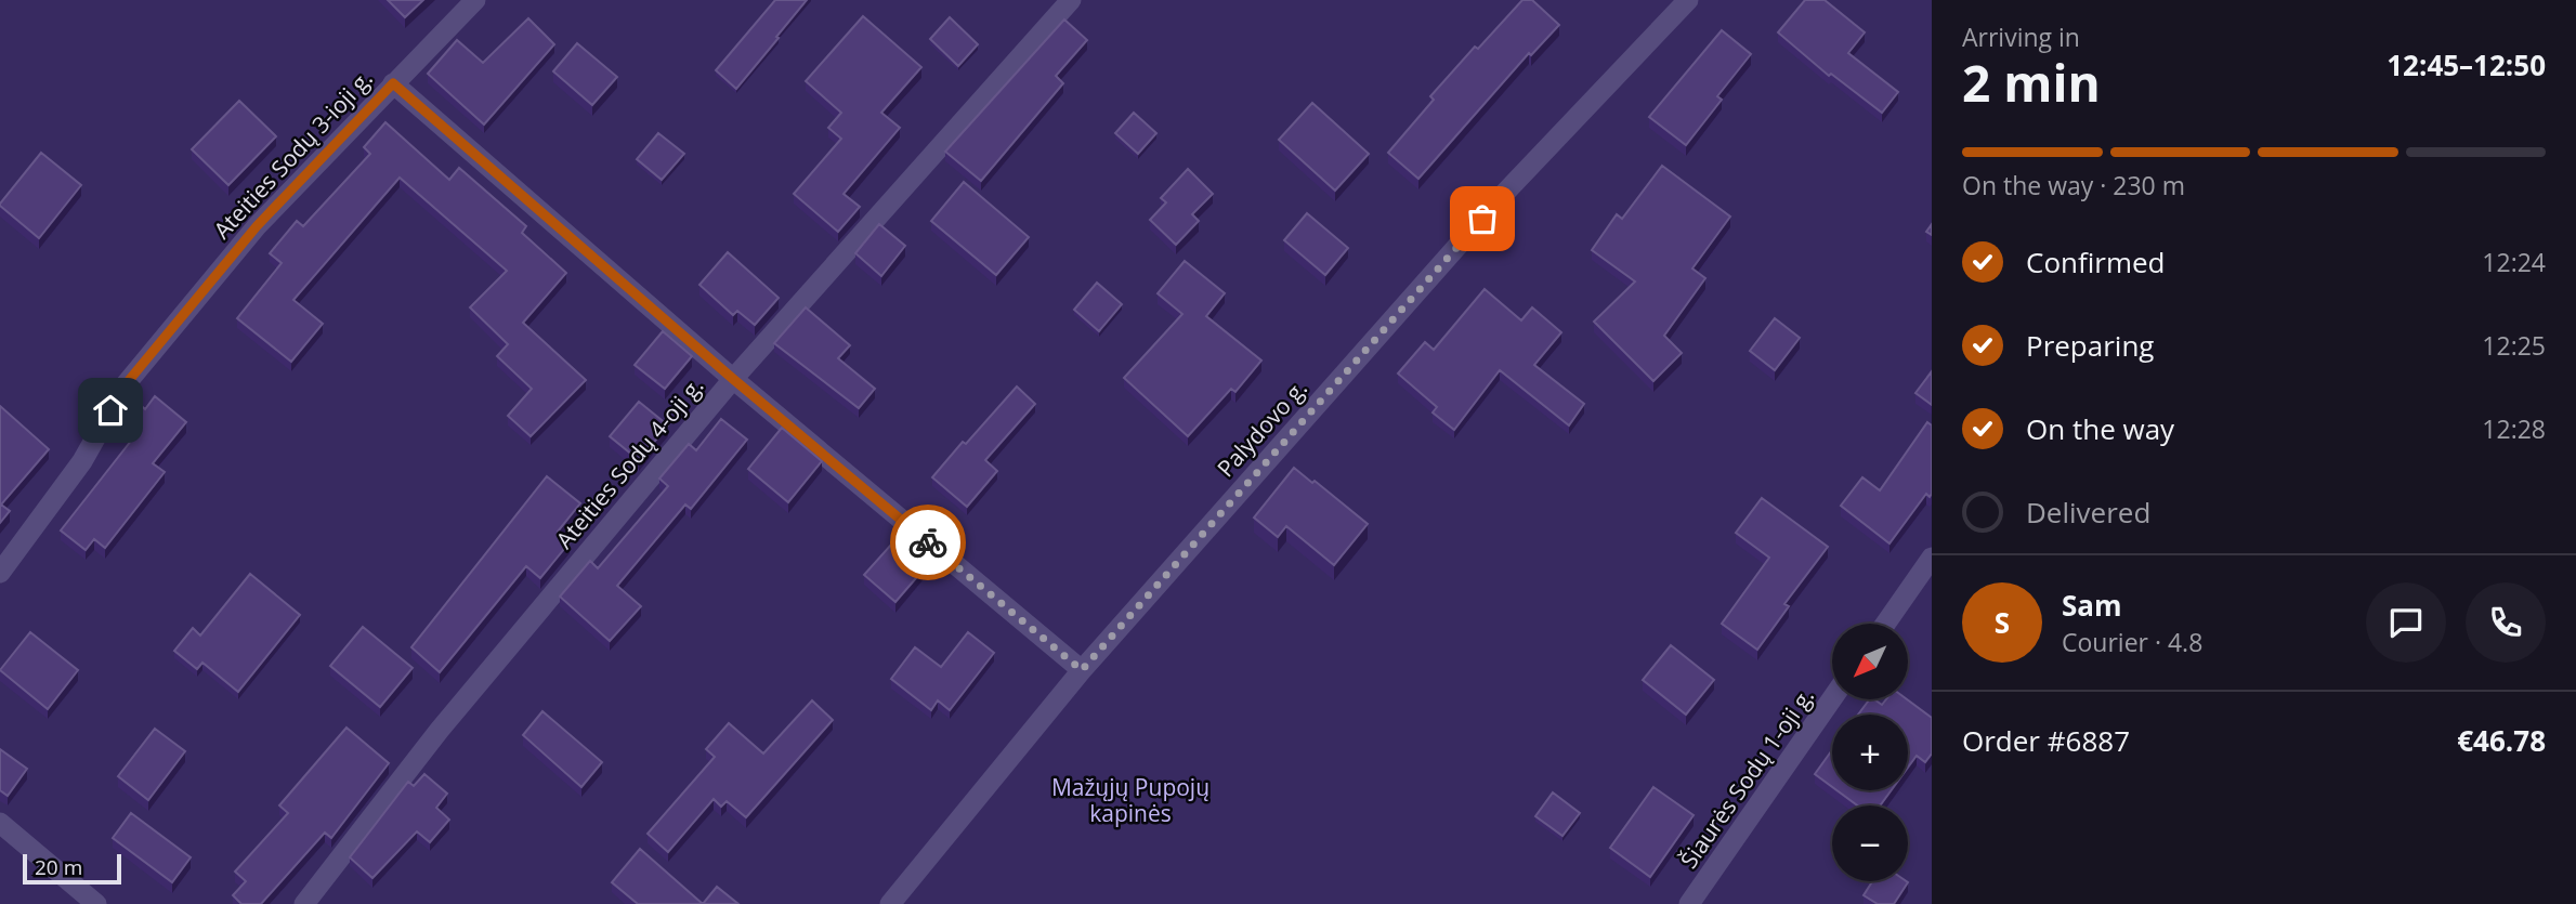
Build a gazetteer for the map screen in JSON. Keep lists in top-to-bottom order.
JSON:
{
  "streets": {
    "street": [
      "Ateities Sodų 3-ioji g.",
      "Palydovo g.",
      "Ateities Sodų 4-oji g.",
      "Šiaurės Sodų 1-oji g."
    ]
  },
  "parks": ["Mažųjų Pupojų kapinės"],
  "scale_bar": "20 m",
  "north": "bottom left",
  "page": {
    "heading": ["2 min", "Arriving in", "12:45–12:50"],
    "panel": [
      "Sam",
      "Courier · 4.8",
      "Order #6887",
      "€46.78"
    ],
    "bar": "On the way · 230 m",
    "list": [
      ["Confirmed", "12:24"],
      ["Preparing", "12:25"],
      ["On the way", "12:28"],
      "Delivered"
    ],
    "round": "S",
    "map_buttons": ["+", "−"],
    "scale": "20 m"
  }
}
